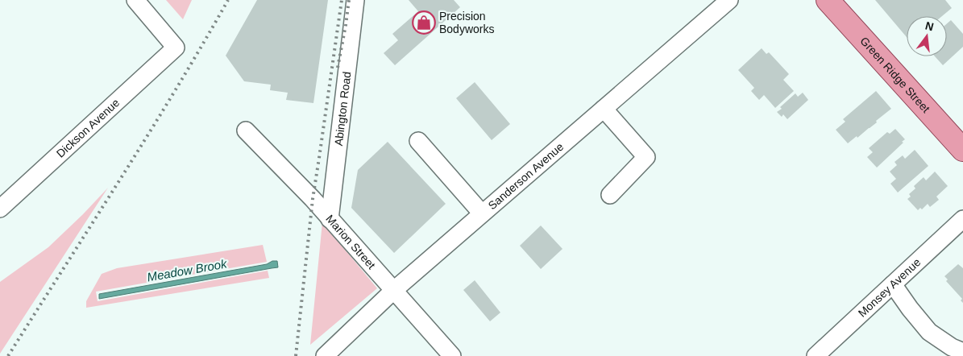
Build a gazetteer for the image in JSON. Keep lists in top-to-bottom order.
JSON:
{
  "streets": {
    "main road": ["Green Ridge Street"],
    "street": [
      "Abington Road",
      "Dickson Avenue",
      "Sanderson Avenue",
      "Marion Street",
      "Monsey Avenue"
    ]
  },
  "crossings": [
    ["Abington Road", "Marion Street"],
    ["Sanderson Avenue", "Marion Street"]
  ],
  "water": ["Meadow Brook"],
  "places": {
    "shop": ["Precision Bodyworks"]
  },
  "north": "top"
}
